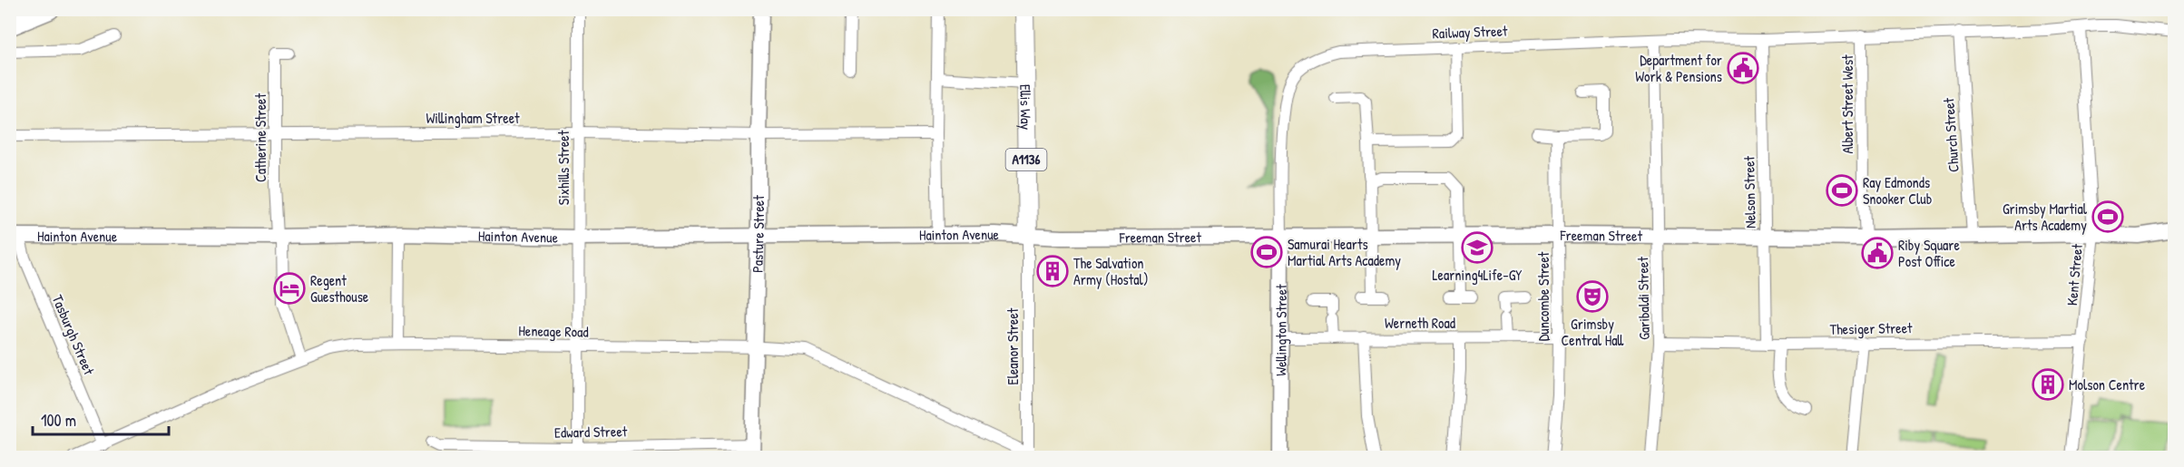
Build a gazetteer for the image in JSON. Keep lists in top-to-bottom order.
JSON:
{
  "streets": {
    "main road": [
      "Ellis Way",
      "A1136",
      "Pasture Street",
      "Hainton Avenue",
      "Freeman Street",
      "Wellington Street"
    ],
    "street": [
      "Railway Street",
      "Albert Street West",
      "Willingham Street",
      "Church Street",
      "Catherine Street",
      "Sixhills Street",
      "Nelson Street",
      "Kent Street",
      "Duncombe Street",
      "Garibaldi Street",
      "Werneth Road",
      "Thesiger Street",
      "Heneage Road",
      "Tasburgh Street",
      "Eleanor Street",
      "Edward Street"
    ]
  },
  "crossings": [
    ["Railway Street", "Albert Street West"],
    ["Railway Street", "Church Street"],
    ["Railway Street", "Nelson Street"],
    ["Railway Street", "Kent Street"],
    ["Railway Street", "Garibaldi Street"],
    ["Railway Street", "Wellington Street"],
    ["Albert Street West", "Freeman Street"],
    ["Ellis Way", "Hainton Avenue"],
    ["Ellis Way", "Freeman Street"],
    ["Ellis Way", "Eleanor Street"],
    ["Willingham Street", "Catherine Street"],
    ["Willingham Street", "Sixhills Street"],
    ["Willingham Street", "Pasture Street"],
    ["Church Street", "Freeman Street"],
    ["Catherine Street", "Hainton Avenue"],
    ["Catherine Street", "Heneage Road"],
    ["Sixhills Street", "Hainton Avenue"],
    ["Sixhills Street", "Heneage Road"],
    ["Sixhills Street", "Edward Street"],
    ["Nelson Street", "Freeman Street"],
    ["Nelson Street", "Thesiger Street"],
    ["Pasture Street", "Hainton Avenue"],
    ["Pasture Street", "Heneage Road"],
    ["Pasture Street", "Edward Street"],
    ["Hainton Avenue", "Freeman Street"],
    ["Hainton Avenue", "Tasburgh Street"],
    ["Hainton Avenue", "Eleanor Street"],
    ["Freeman Street", "Kent Street"],
    ["Freeman Street", "Duncombe Street"],
    ["Freeman Street", "Garibaldi Street"],
    ["Freeman Street", "Wellington Street"],
    ["Freeman Street", "Eleanor Street"],
    ["Kent Street", "Thesiger Street"],
    ["Duncombe Street", "Werneth Road"],
    ["Garibaldi Street", "Thesiger Street"],
    ["Werneth Road", "Wellington Street"],
    ["Heneage Road", "Tasburgh Street"],
    ["Heneage Road", "Eleanor Street"]
  ],
  "places": {
    "public building": ["Department for Work & Pensions", "Riby Square Post Office"],
    "sports": ["Ray Edmonds Snooker Club", "Grimsby Martial Arts Academy", "Samurai Hearts Martial Arts Academy"],
    "school or university": ["Learning4Life-GY"],
    "building": ["The Salvation Army (Hostal)", "Molson Centre"],
    "hotel": ["Regent Guesthouse"],
    "theatre": ["Grimsby Central Hall"]
  },
  "scale_bar": "100 m"
}
